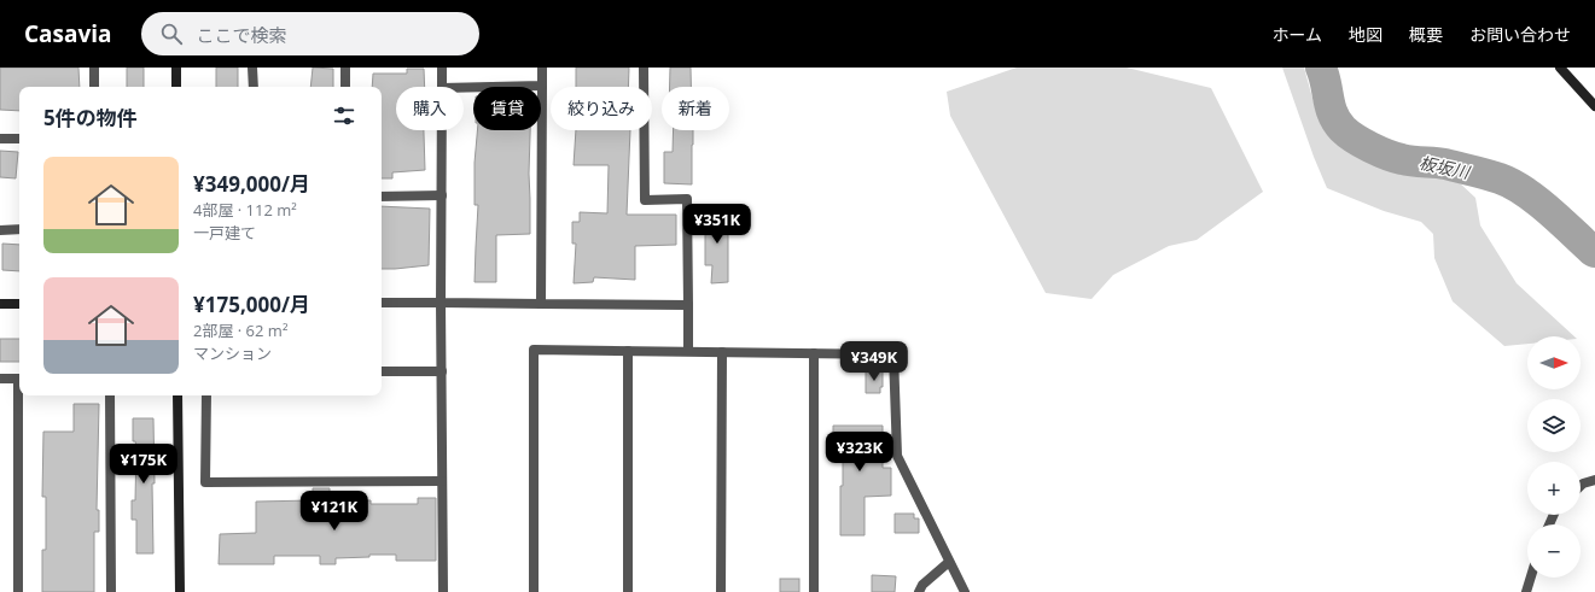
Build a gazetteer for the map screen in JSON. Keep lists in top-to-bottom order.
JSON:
{
  "water": ["板坂川"],
  "north": "right",
  "page": {
    "header": "Casavia",
    "search": "ここで検索",
    "nav": [
      "ホーム",
      "地図",
      "概要",
      "お問い合わせ"
    ],
    "chip": [
      "購入",
      "賃貸",
      "絞り込み",
      "新着"
    ],
    "heading": "5件の物件",
    "list": [
      {
        "name": "¥349,000/月",
        "note": "4部屋 · 112 m² · 一戸建て"
      },
      {
        "name": "¥175,000/月",
        "note": "2部屋 · 62 m² · マンション"
      }
    ],
    "price": [
      "¥351K",
      "¥349K",
      "¥323K",
      "¥175K",
      "¥121K"
    ],
    "map_buttons": ["+", "−"]
  }
}
